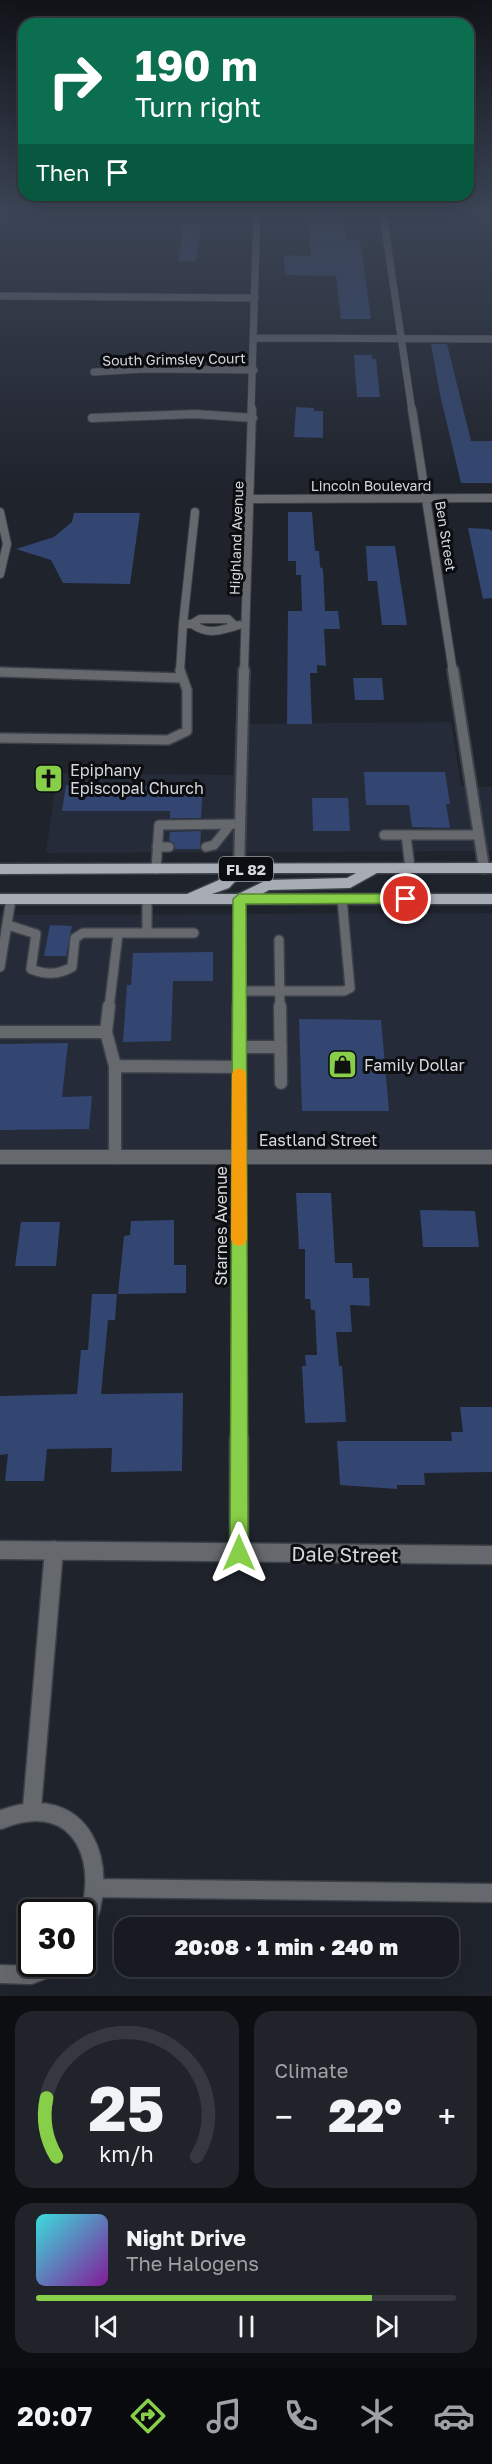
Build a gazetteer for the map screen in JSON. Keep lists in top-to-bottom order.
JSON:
{
  "streets": {
    "main road": ["FL 82"],
    "street": [
      "South Grimsley Court",
      "Lincoln Boulevard",
      "Ben Street",
      "Highland Avenue",
      "Eastland Street",
      "Starnes Avenue",
      "Dale Street"
    ]
  },
  "crossings": [
    ["South Grimsley Court", "Highland Avenue"],
    ["Lincoln Boulevard", "Ben Street"],
    ["Lincoln Boulevard", "Highland Avenue"],
    ["Ben Street", "FL 82"],
    ["Highland Avenue", "FL 82"],
    ["FL 82", "Starnes Avenue"],
    ["Eastland Street", "Starnes Avenue"],
    ["Starnes Avenue", "Dale Street"]
  ],
  "places": {
    "church": ["Epiphany Episcopal Church"],
    "shop": ["Family Dollar"]
  },
  "page": {
    "turn": ["190 m", "Turn right"],
    "then": "Then",
    "limit": "30",
    "trip": "20:08 · 1 min · 240 m",
    "tile": "Climate",
    "heat": ["−", "22°", "+"],
    "song": ["Night Drive", "The Halogens"],
    "tabs": "20:07",
    "gauge": ["25", "km/h"]
  }
}
